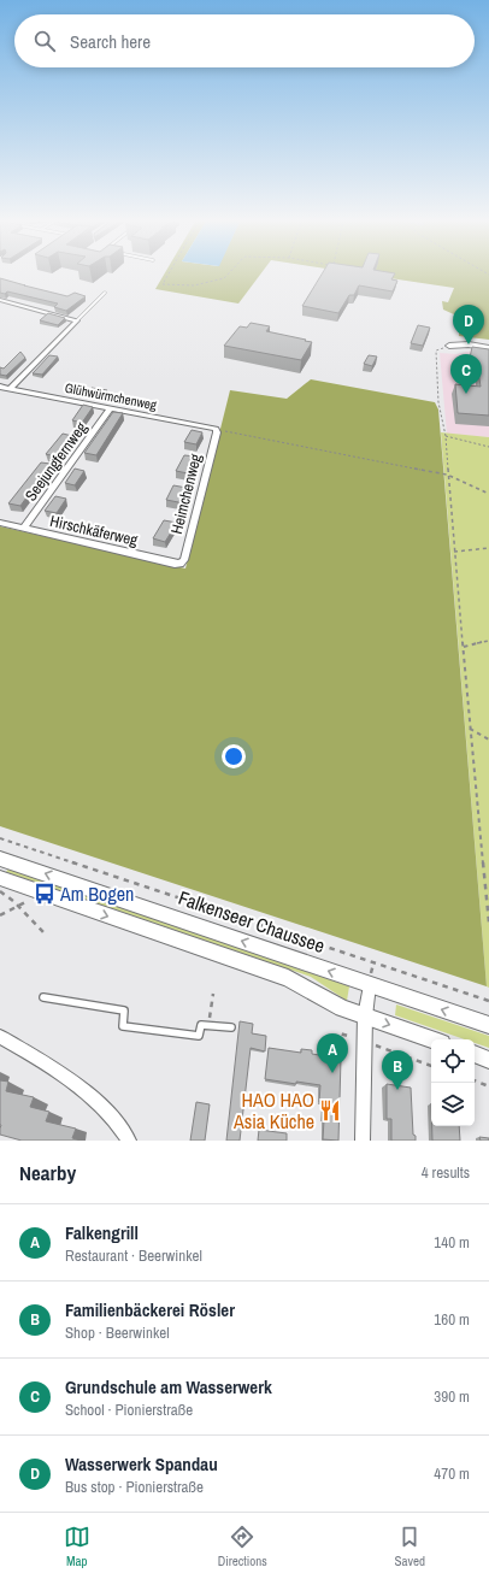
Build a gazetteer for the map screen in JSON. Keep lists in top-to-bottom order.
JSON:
{
  "streets": {
    "main road": ["Falkenseer Chaussee"],
    "street": [
      "Glühwürmchenweg",
      "Seejungfernweg",
      "Heimchenweg",
      "Hirschkäferweg"
    ]
  },
  "crossings": [
    ["Glühwürmchenweg", "Seejungfernweg"],
    ["Glühwürmchenweg", "Heimchenweg"],
    ["Seejungfernweg", "Hirschkäferweg"],
    ["Heimchenweg", "Hirschkäferweg"]
  ],
  "places": {
    "bus stop": ["Am Bogen"],
    "restaurant": ["HAO HAO Asia Küche"]
  },
  "page": {
    "search": "Search here",
    "pins": [
      "D",
      "C",
      "A",
      "B"
    ],
    "heading": ["Nearby", "4 results"],
    "list": [
      {
        "mark": "A",
        "name": "Falkengrill",
        "note": "Restaurant · Beerwinkel",
        "value": "140 m"
      },
      {
        "mark": "B",
        "name": "Familienbäckerei Rösler",
        "note": "Shop · Beerwinkel",
        "value": "160 m"
      },
      {
        "mark": "C",
        "name": "Grundschule am Wasserwerk",
        "note": "School · Pionierstraße",
        "value": "390 m"
      },
      {
        "mark": "D",
        "name": "Wasserwerk Spandau",
        "note": "Bus stop · Pionierstraße",
        "value": "470 m"
      }
    ],
    "nav": ["Map", "Directions", "Saved"]
  }
}
